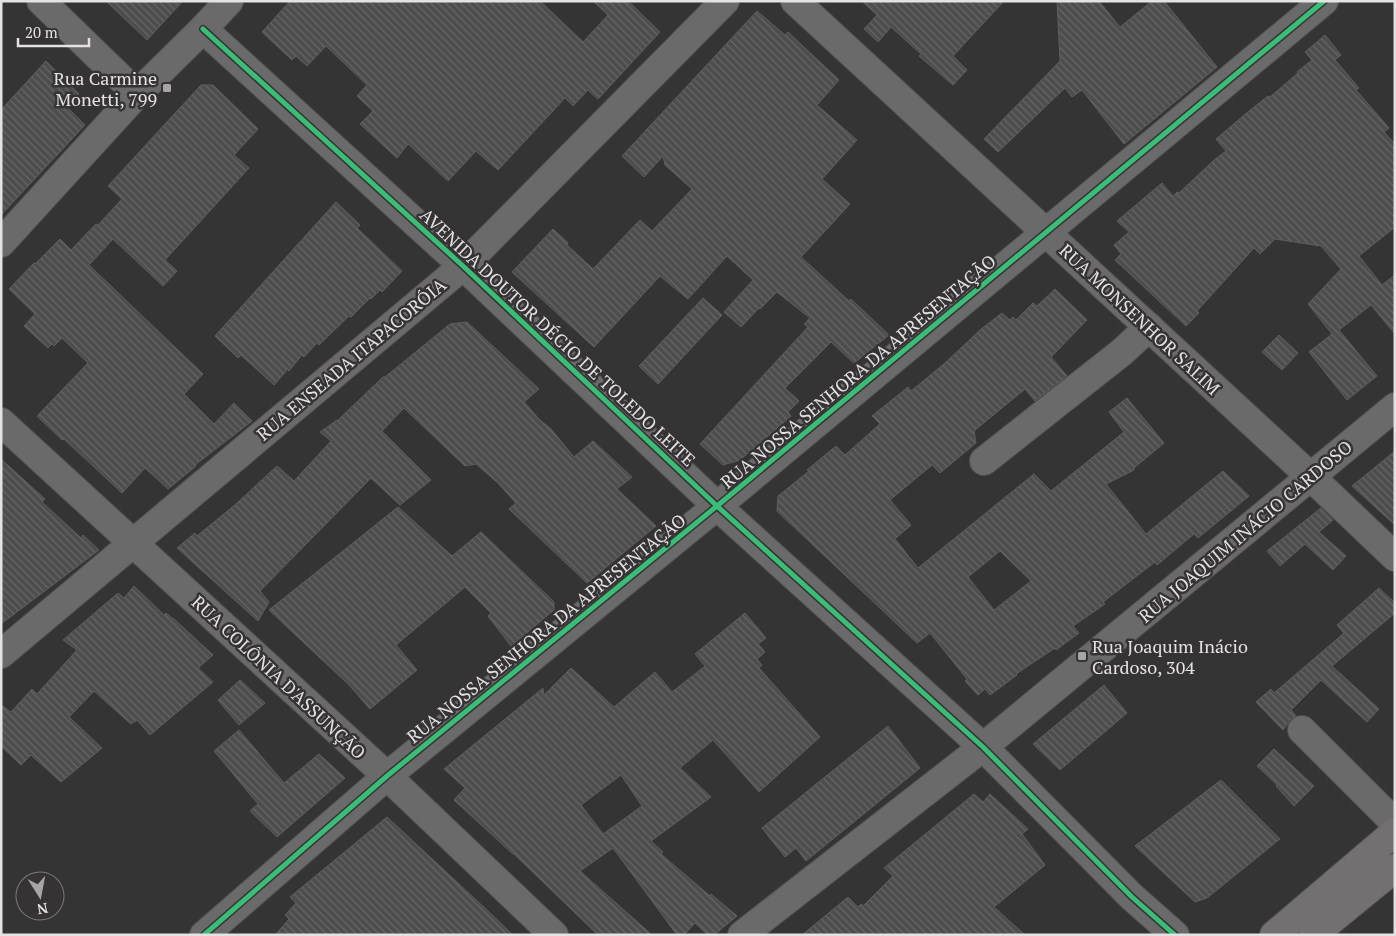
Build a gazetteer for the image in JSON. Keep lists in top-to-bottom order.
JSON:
{
  "streets": {
    "street": [
      "RUA MONSENHOR SALIM",
      "AVENIDA DOUTOR DÉCIO DE TOLEDO LEITE",
      "RUA ENSEADA ITAPACORÓIA",
      "RUA NOSSA SENHORA DA APRESENTAÇÃO",
      "RUA JOAQUIM INÁCIO CARDOSO",
      "RUA COLÔNIA D'ASSUNÇÃO"
    ]
  },
  "crossings": [
    ["RUA MONSENHOR SALIM", "RUA NOSSA SENHORA DA APRESENTAÇÃO"],
    ["RUA MONSENHOR SALIM", "RUA JOAQUIM INÁCIO CARDOSO"],
    ["AVENIDA DOUTOR DÉCIO DE TOLEDO LEITE", "RUA ENSEADA ITAPACORÓIA"],
    ["AVENIDA DOUTOR DÉCIO DE TOLEDO LEITE", "RUA NOSSA SENHORA DA APRESENTAÇÃO"],
    ["AVENIDA DOUTOR DÉCIO DE TOLEDO LEITE", "RUA JOAQUIM INÁCIO CARDOSO"],
    ["RUA ENSEADA ITAPACORÓIA", "RUA COLÔNIA D'ASSUNÇÃO"],
    ["RUA NOSSA SENHORA DA APRESENTAÇÃO", "RUA COLÔNIA D'ASSUNÇÃO"]
  ],
  "places": {
    "transit": ["Rua Carmine Monetti, 799", "Rua Joaquim Inácio Cardoso, 304"]
  },
  "scale_bar": "20 m",
  "north": "bottom"
}
